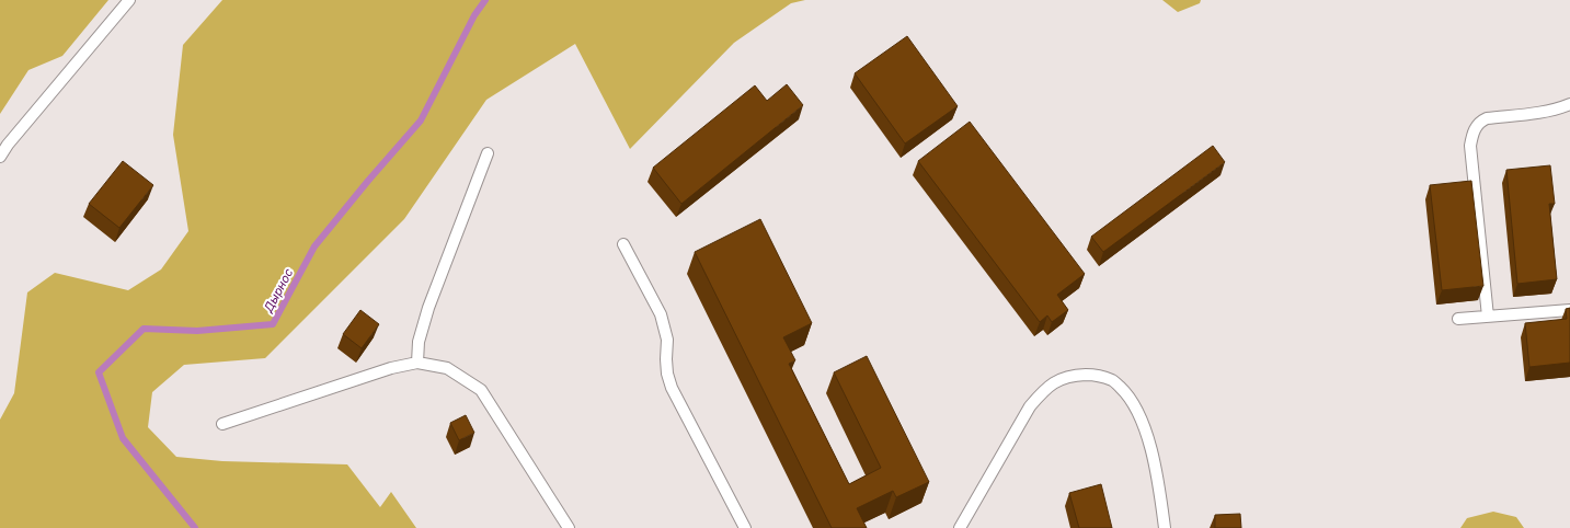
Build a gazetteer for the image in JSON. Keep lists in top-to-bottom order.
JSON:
{
  "water": ["Дырнос"]
}
